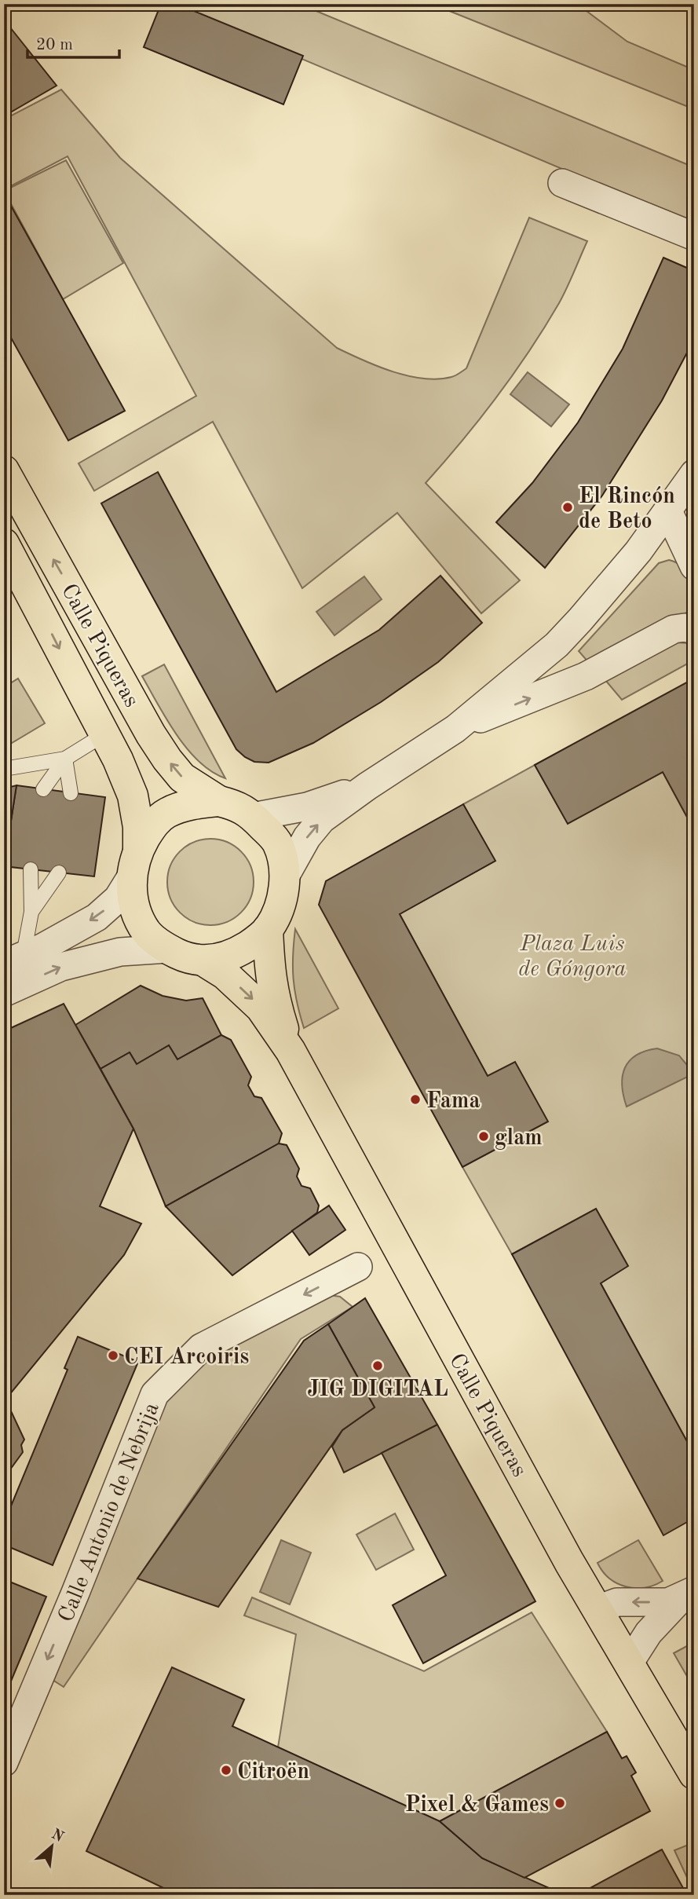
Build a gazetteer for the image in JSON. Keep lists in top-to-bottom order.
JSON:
{
  "streets": {
    "main road": ["Calle Piqueras"],
    "street": ["Calle Antonio de Nebrija"]
  },
  "one_way": ["Calle Antonio de Nebrija"],
  "parks": ["Plaza Luis de Góngora"],
  "places": [
    "El Rincón de Beto",
    "Fama",
    "glam",
    "CEI Arcoiris",
    "JIG DIGITAL",
    "Citroën",
    "Pixel & Games"
  ],
  "scale_bar": "20 m",
  "north": "top right"
}
